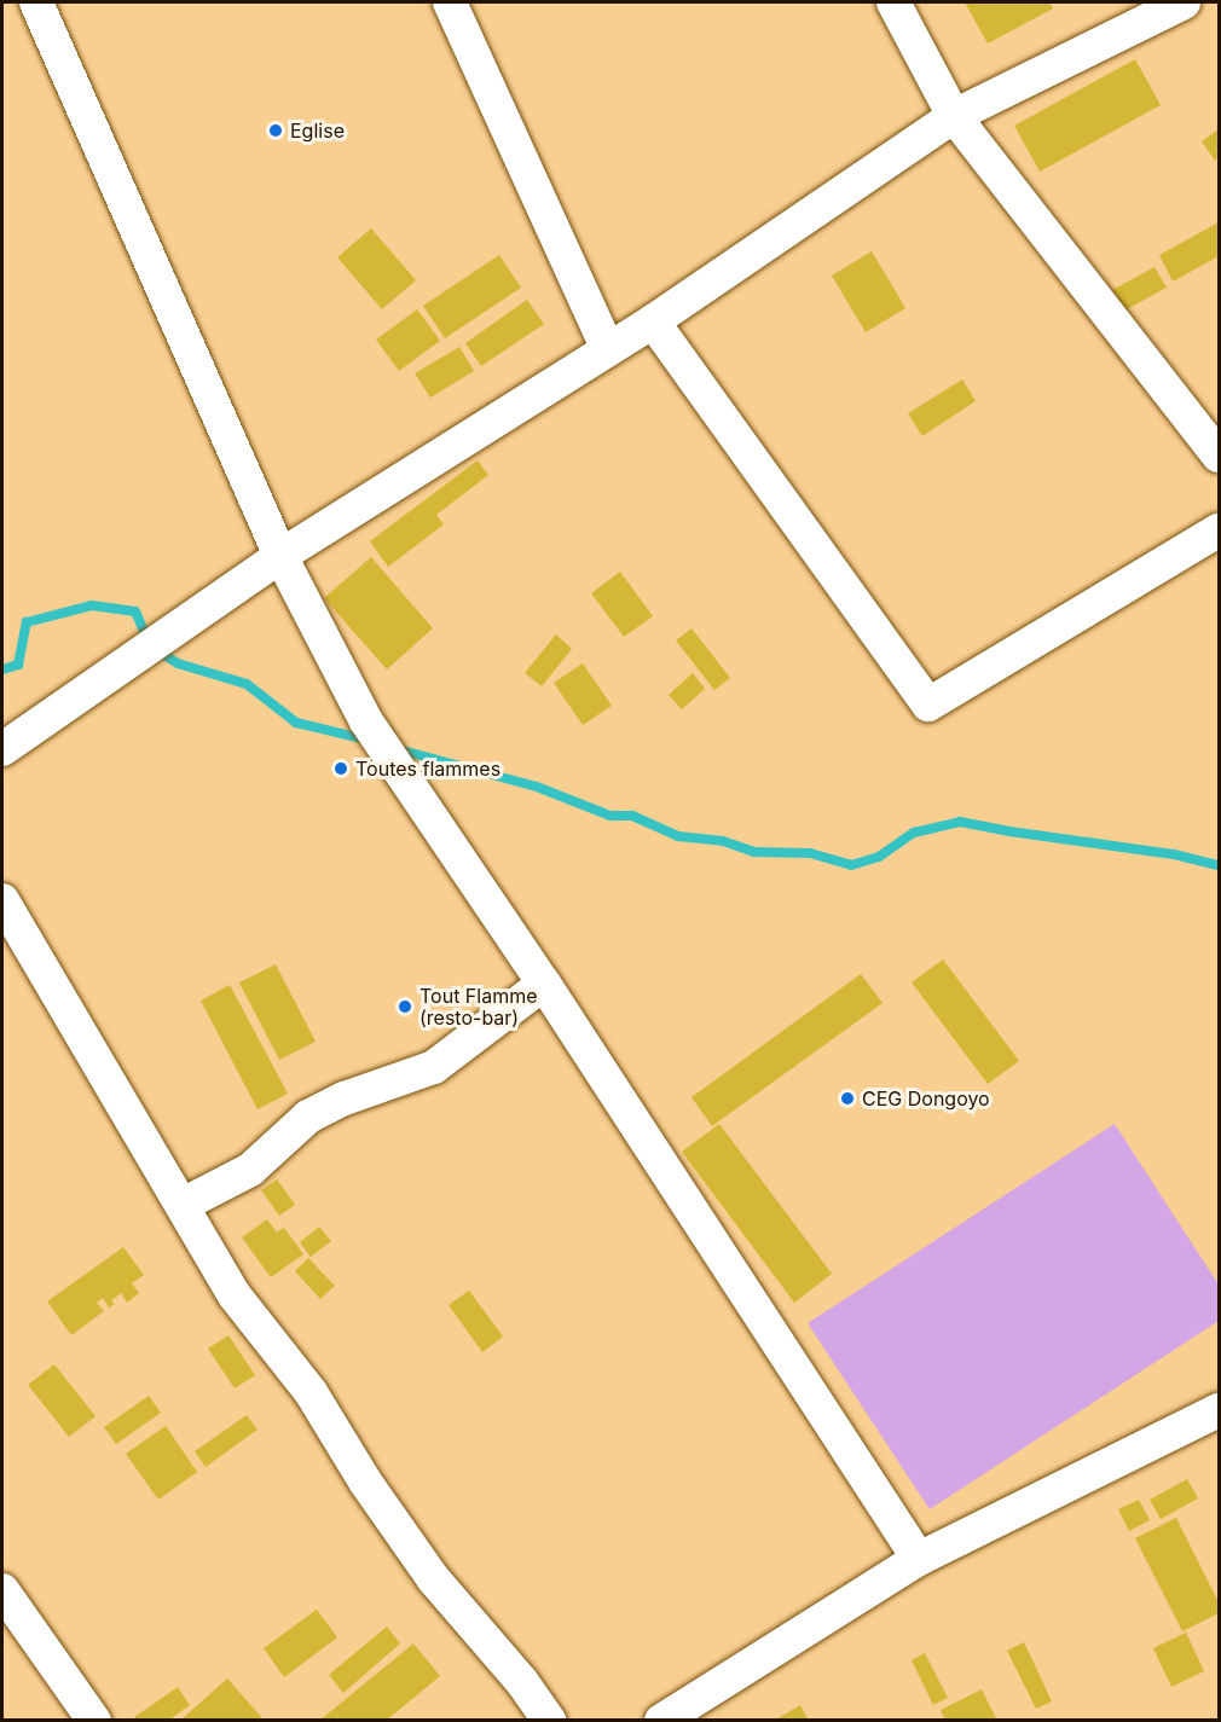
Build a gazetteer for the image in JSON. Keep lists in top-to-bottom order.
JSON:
{
  "places": [
    "Eglise",
    "Toutes flammes",
    "Tout Flamme (resto-bar)",
    "CEG Dongoyo"
  ]
}
